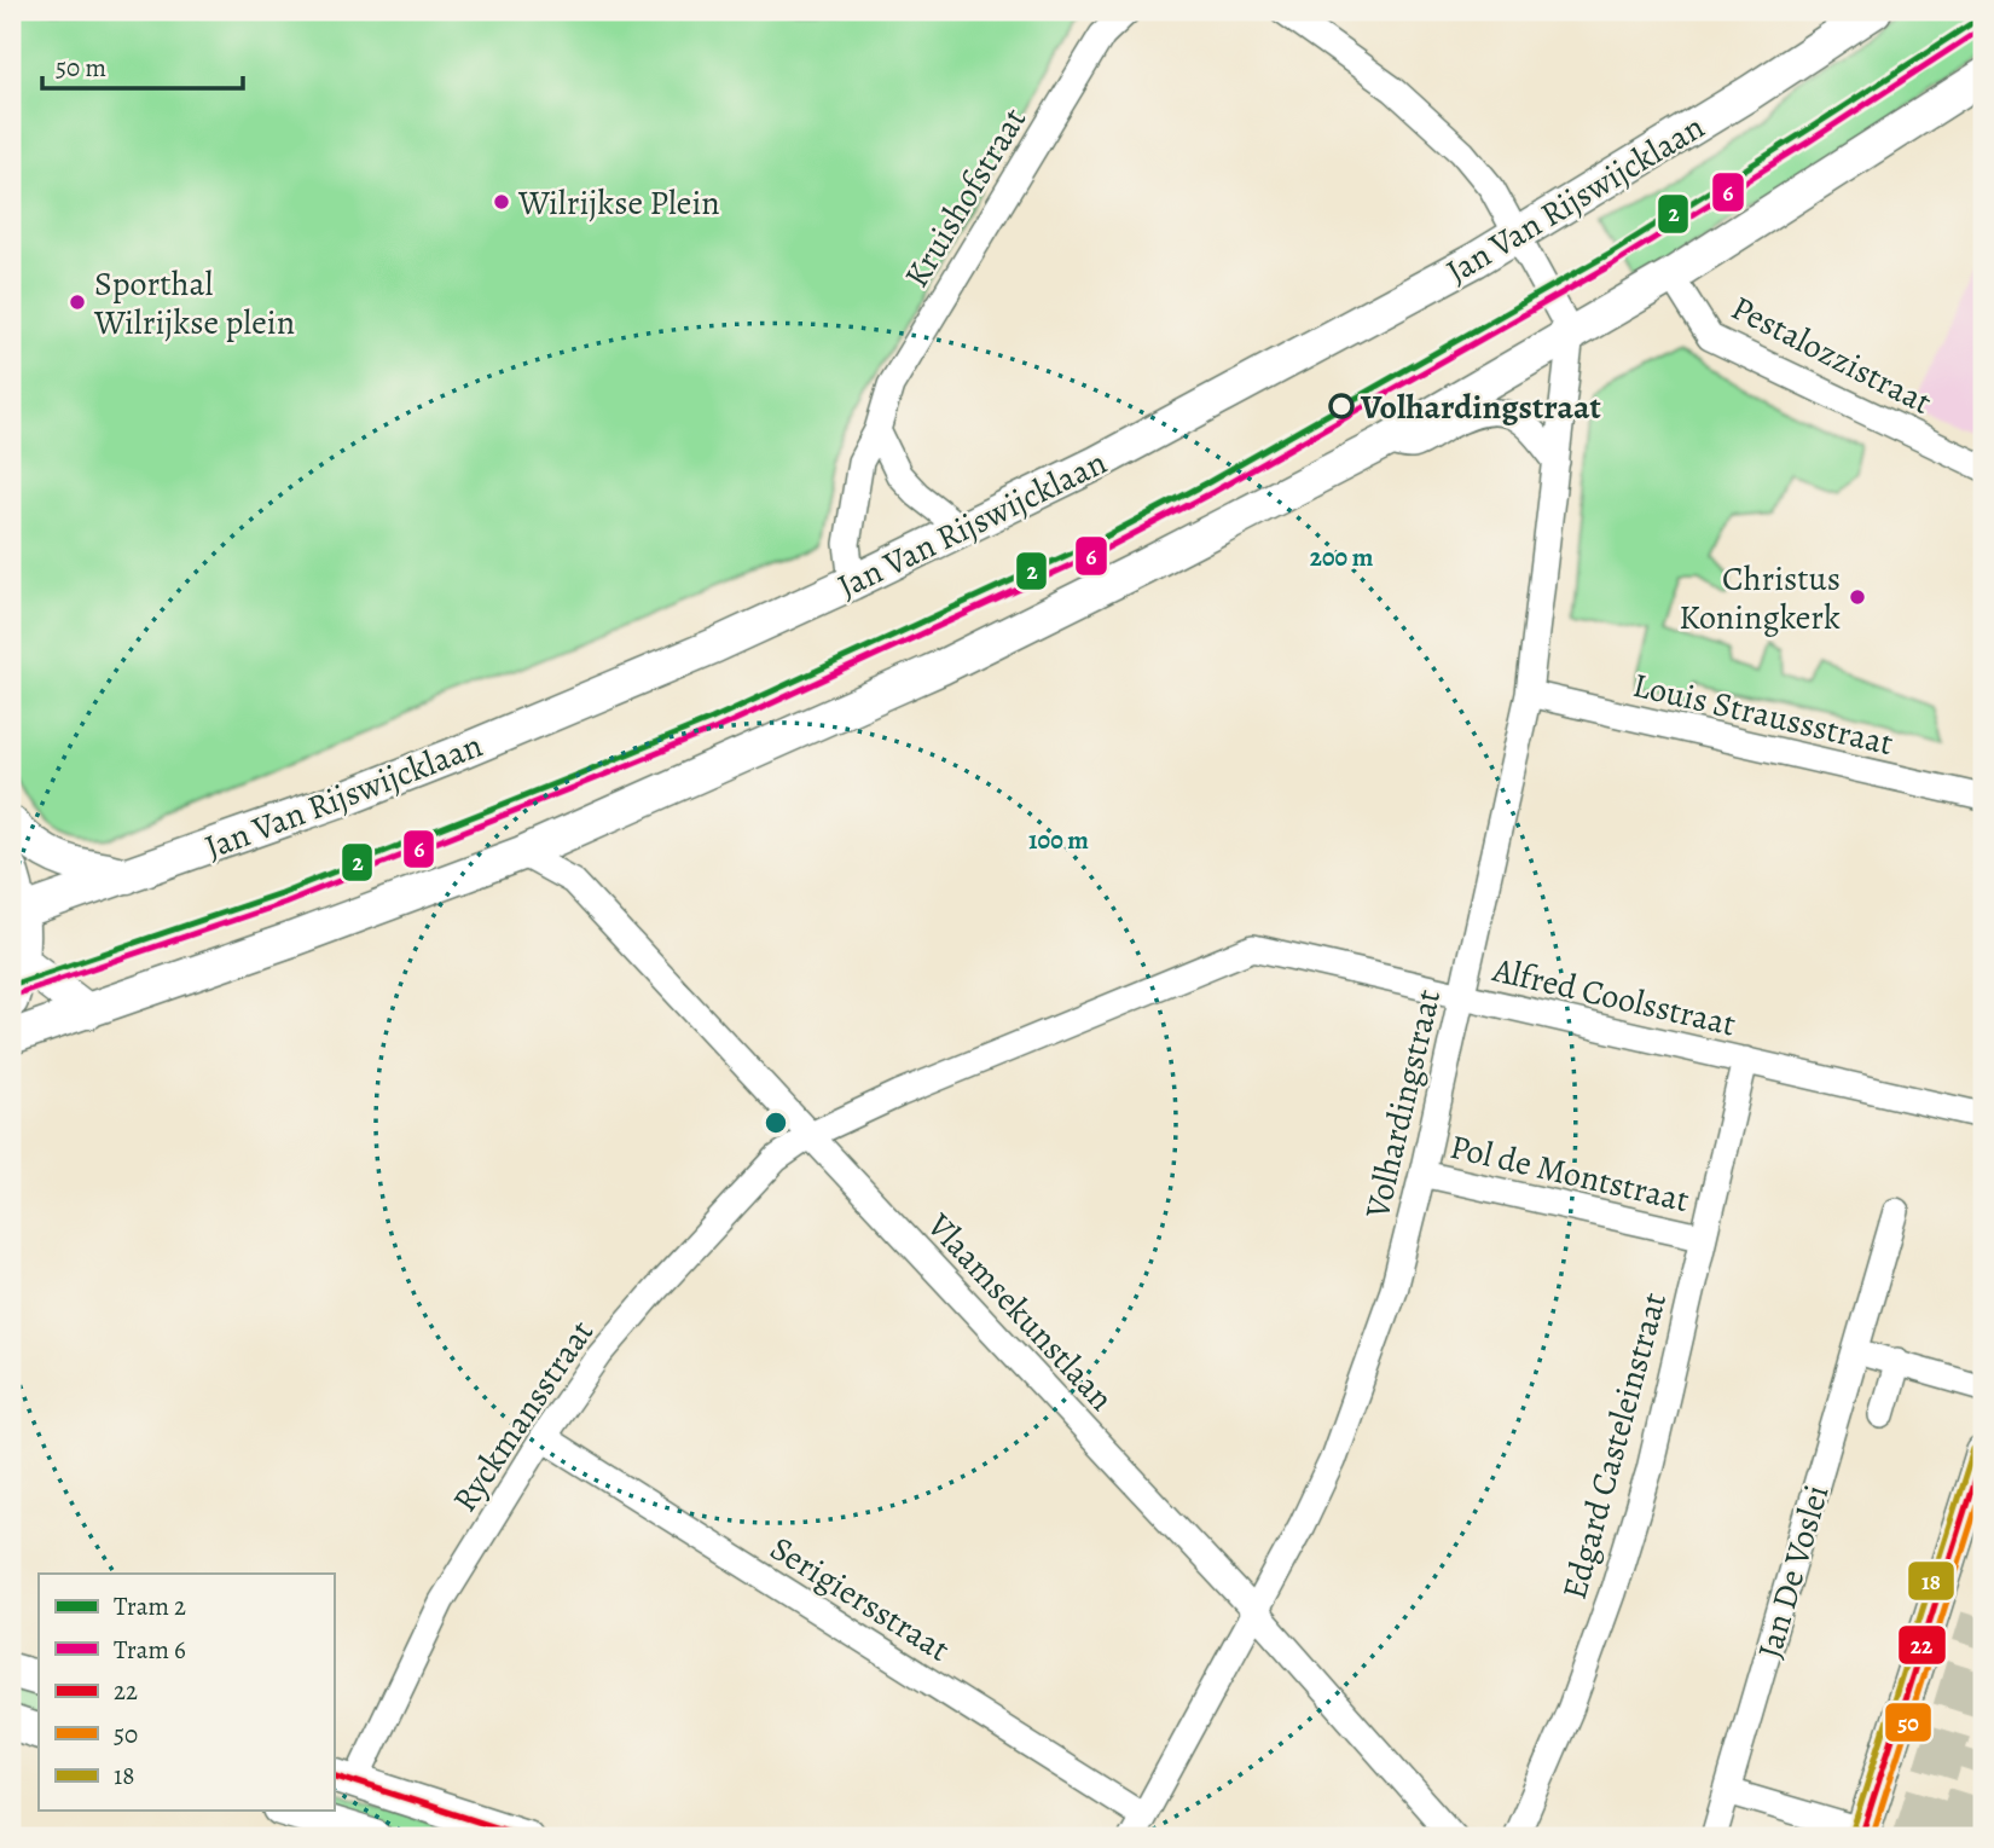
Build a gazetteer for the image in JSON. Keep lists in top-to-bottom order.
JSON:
{
  "streets": {
    "main road": ["Jan Van Rijswijcklaan"],
    "street": [
      "Kruishofstraat",
      "Pestalozzistraat",
      "Louis Straussstraat",
      "Alfred Coolsstraat",
      "Volhardingstraat",
      "Pol de Montstraat",
      "Vlaamsekunstlaan",
      "Ryckmansstraat",
      "Edgard Casteleinstraat",
      "Jan De Voslei",
      "Serigiersstraat"
    ]
  },
  "crossings": [
    ["Kruishofstraat", "Jan Van Rijswijcklaan"],
    ["Louis Straussstraat", "Volhardingstraat"],
    ["Alfred Coolsstraat", "Volhardingstraat"],
    ["Alfred Coolsstraat", "Vlaamsekunstlaan"],
    ["Alfred Coolsstraat", "Ryckmansstraat"],
    ["Alfred Coolsstraat", "Edgard Casteleinstraat"],
    ["Volhardingstraat", "Pol de Montstraat"],
    ["Volhardingstraat", "Vlaamsekunstlaan"],
    ["Volhardingstraat", "Serigiersstraat"],
    ["Pol de Montstraat", "Edgard Casteleinstraat"],
    ["Vlaamsekunstlaan", "Ryckmansstraat"],
    ["Ryckmansstraat", "Serigiersstraat"]
  ],
  "places": [
    "Wilrijkse Plein",
    "Sporthal Wilrijkse plein",
    "Volhardingstraat",
    "Christus Koningkerk"
  ],
  "lines": [
    "tram line 2",
    "tram line 6",
    "transit line 18",
    "transit line 22",
    "transit line 50"
  ],
  "legend": [
    "Tram 2",
    "Tram 6",
    "22",
    "50",
    "18"
  ],
  "scale_bar": "50 m",
  "rings": ["200 m", "100 m"]
}
